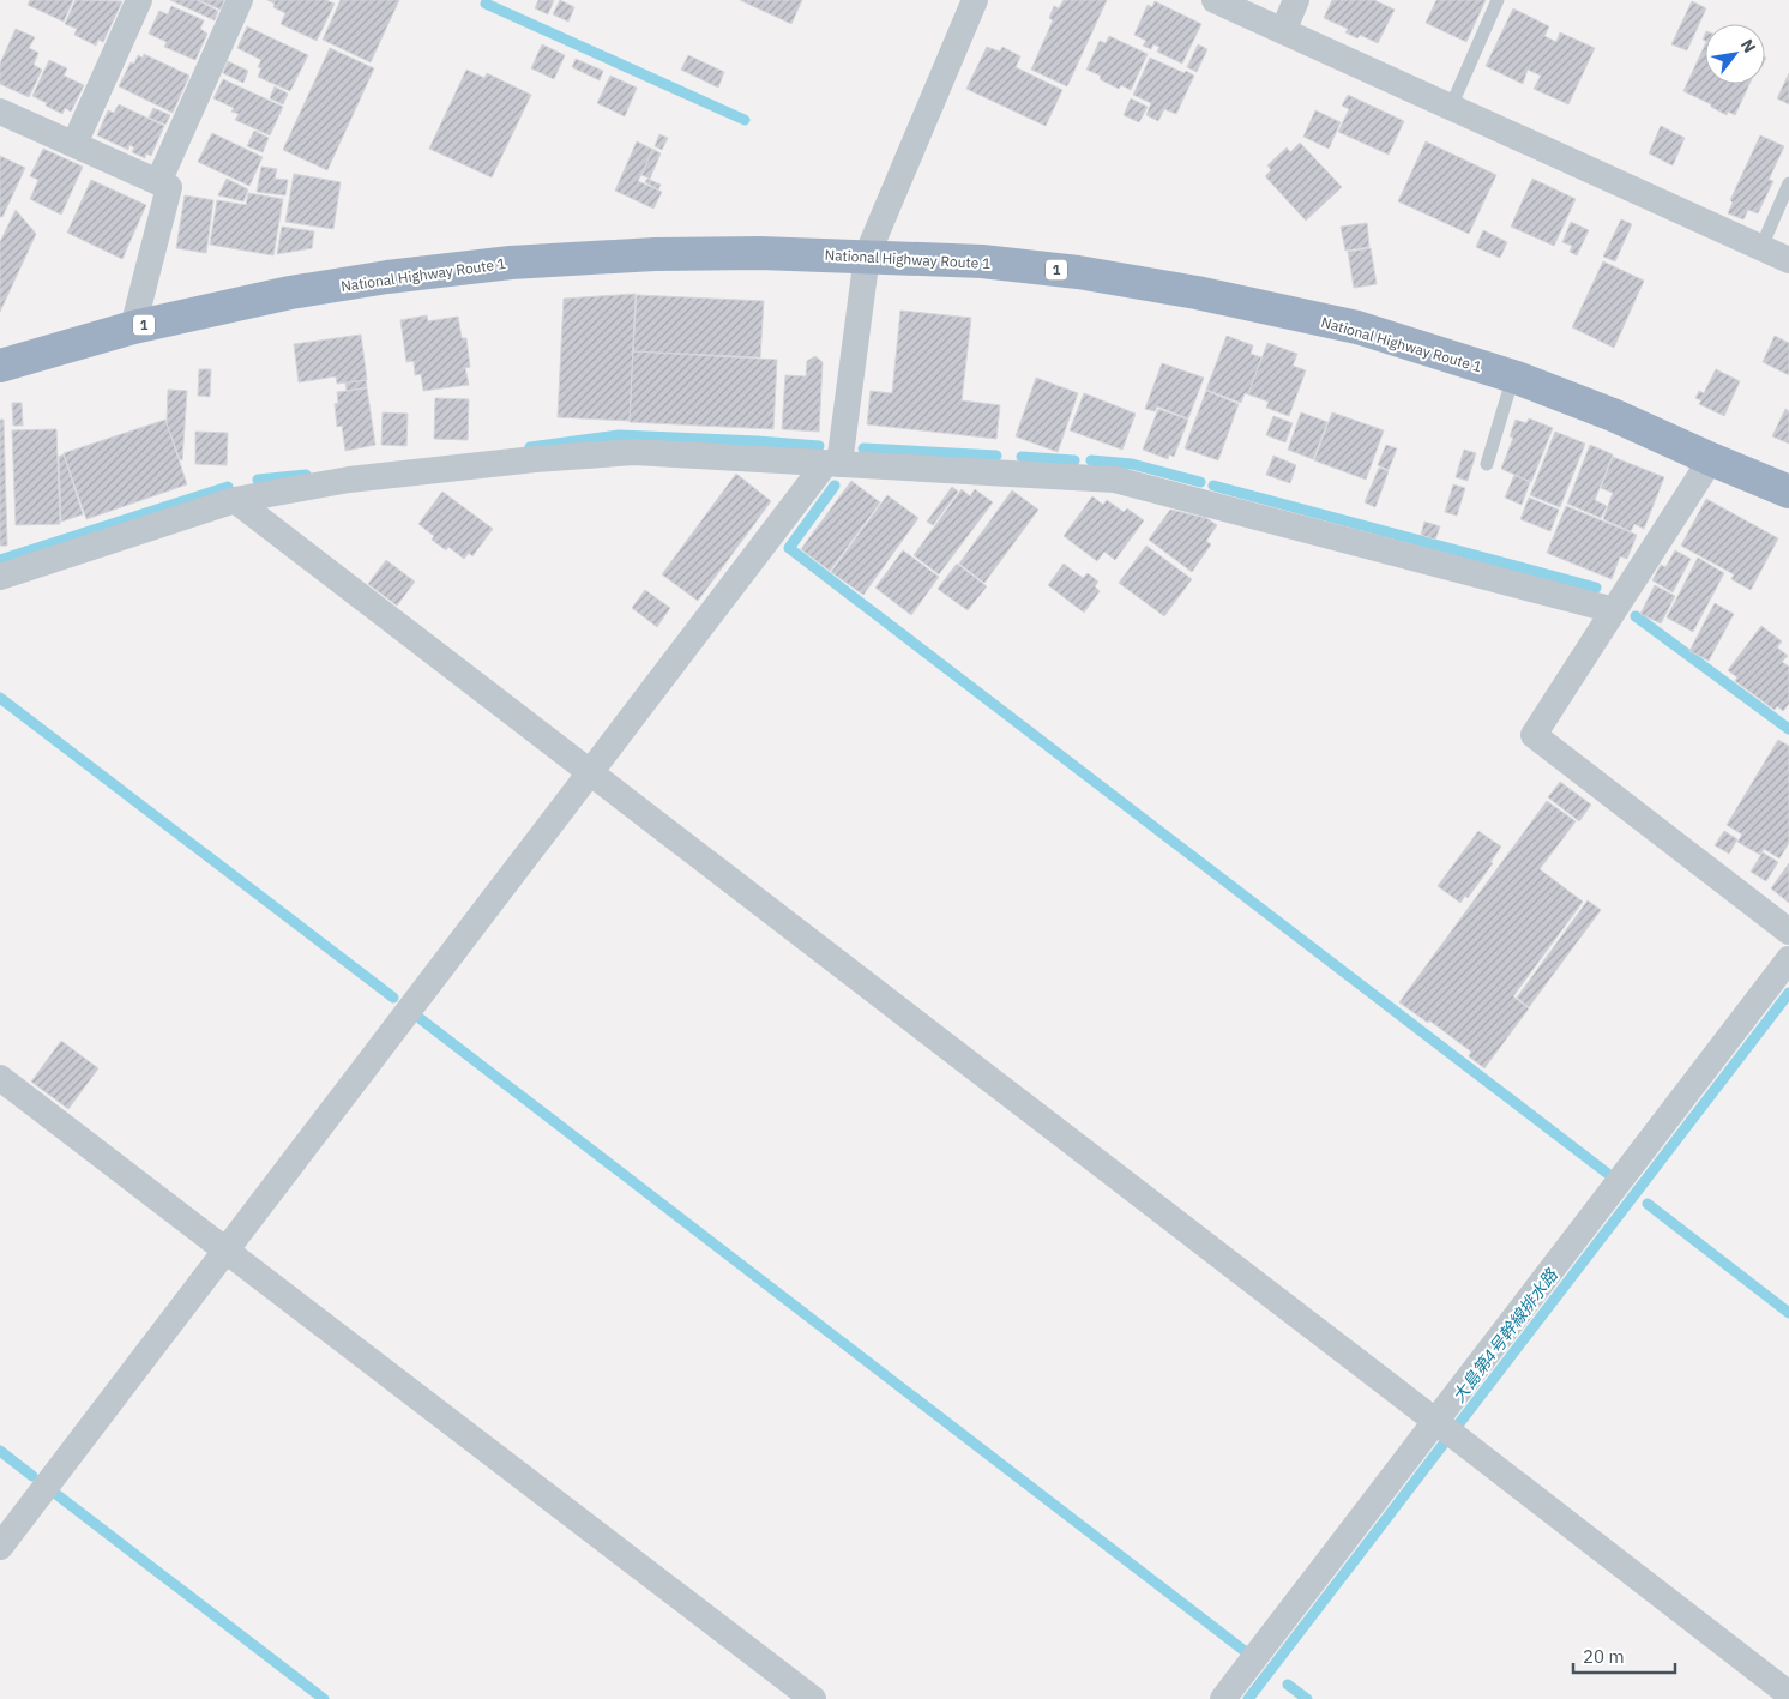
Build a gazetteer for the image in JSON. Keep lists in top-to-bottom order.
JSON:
{
  "streets": {
    "highway": ["National Highway Route 1", "1"]
  },
  "water": ["大島第4号幹線排水路"],
  "scale_bar": "20 m",
  "north": "top right"
}
